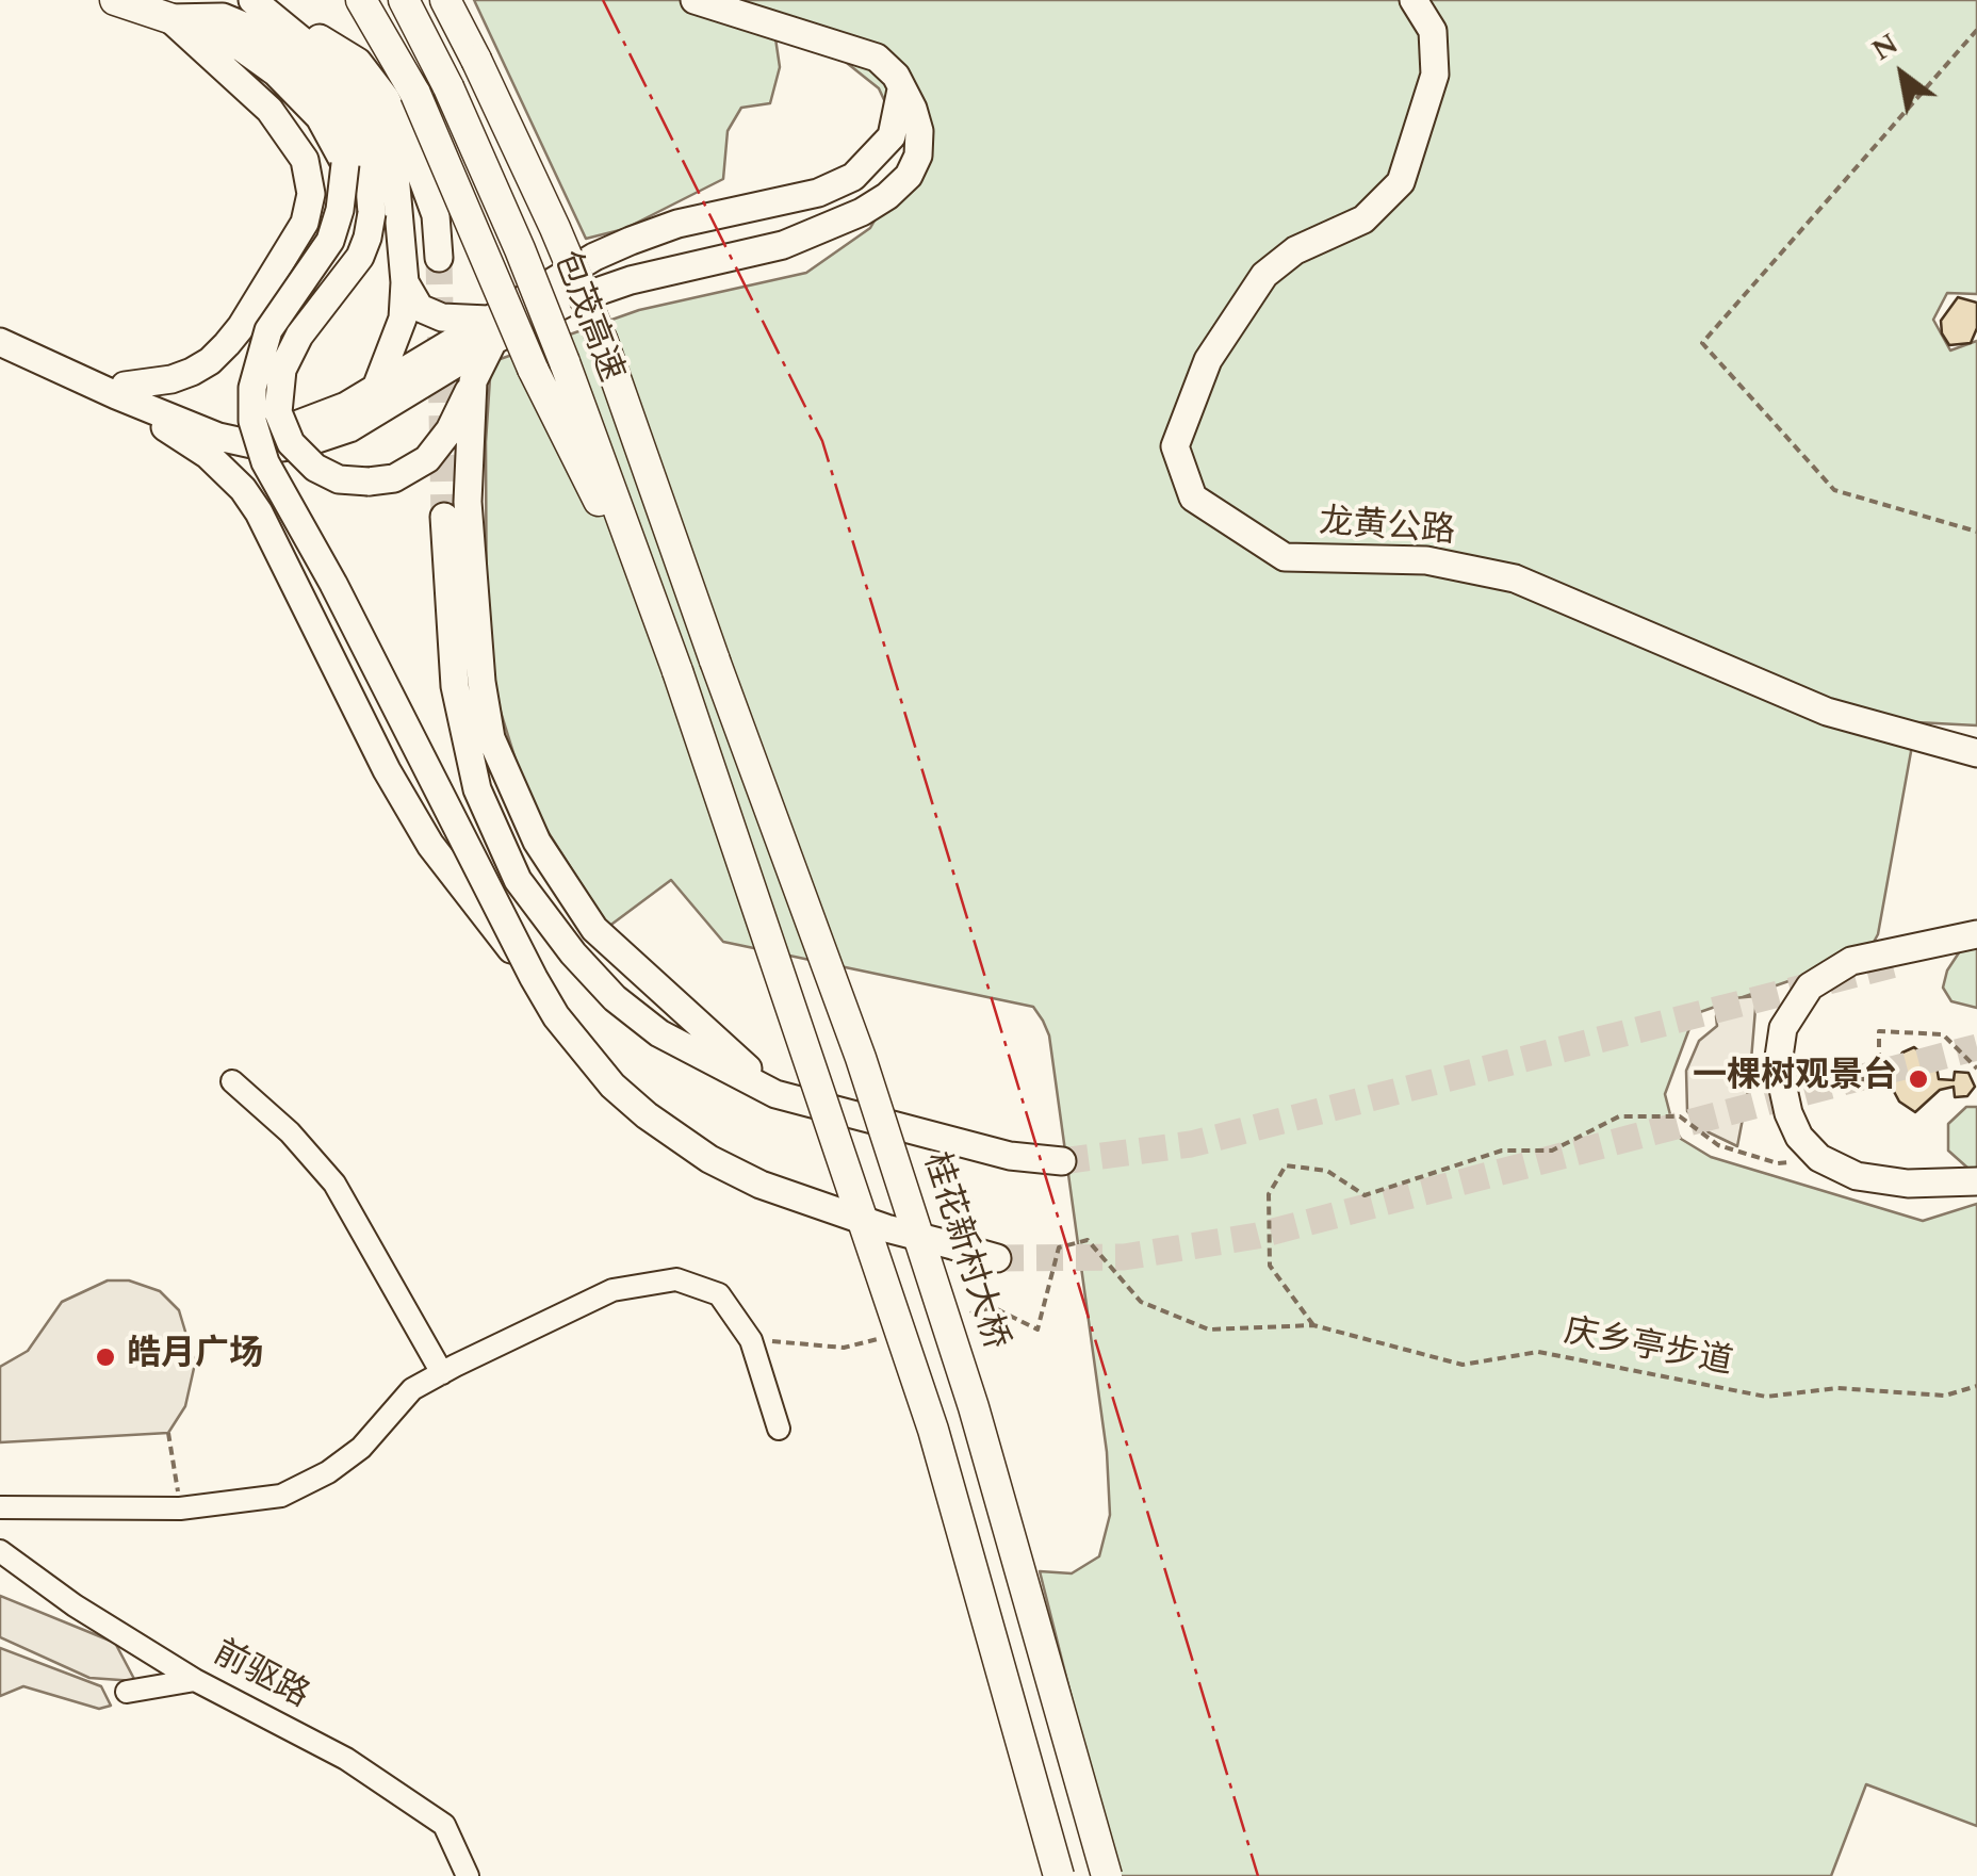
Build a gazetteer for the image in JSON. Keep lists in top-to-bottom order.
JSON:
{
  "streets": {
    "highway": ["包茂高速", "桂花新村大桥"],
    "main road": ["龙黄公路"],
    "street": ["前驱路"],
    "path": ["庆乡亭步道"]
  },
  "crossings": [
    ["包茂高速", "桂花新村大桥"]
  ],
  "places": ["一棵树观景台", "皓月广场"],
  "north": "top left"
}
